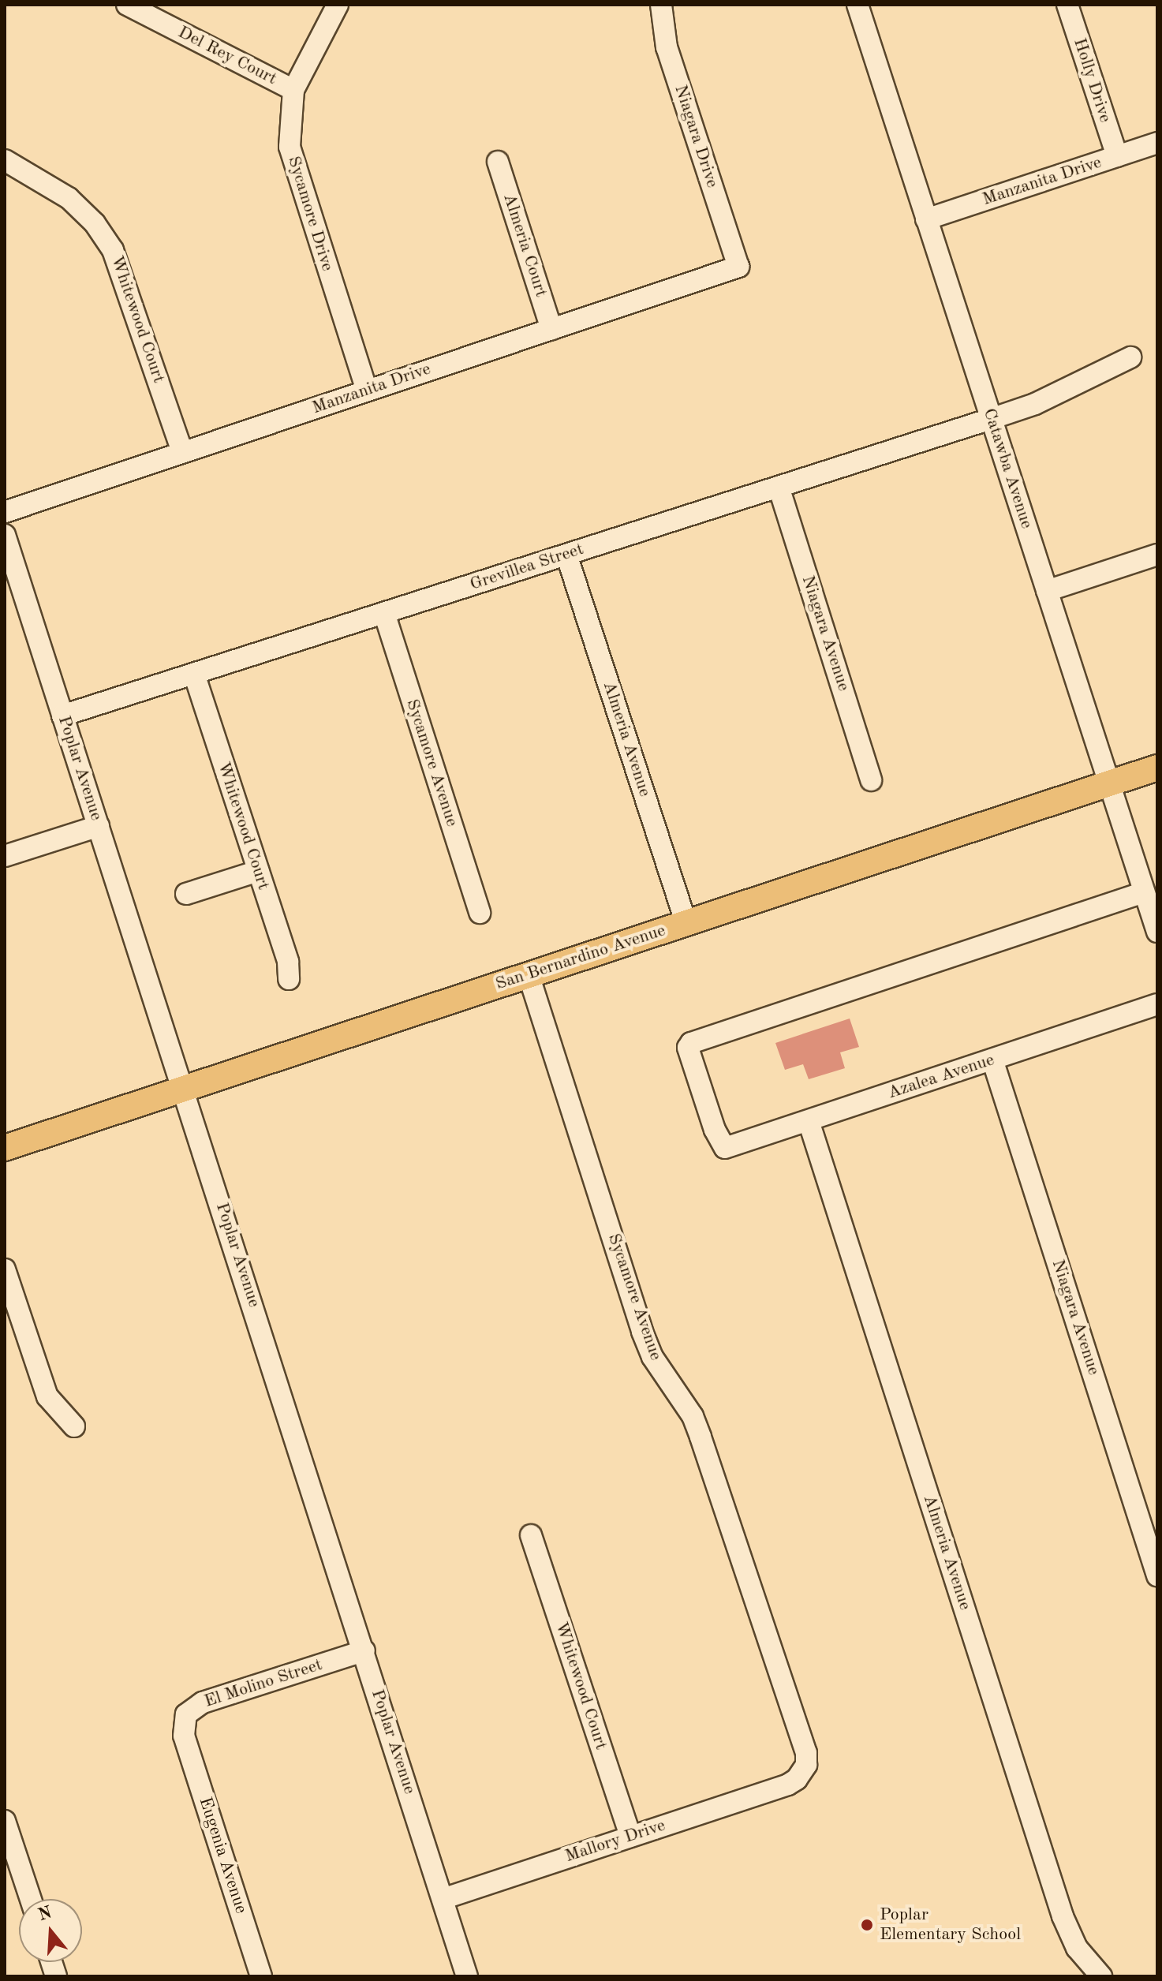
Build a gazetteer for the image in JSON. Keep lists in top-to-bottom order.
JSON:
{
  "streets": {
    "main road": ["San Bernardino Avenue"],
    "street": [
      "Del Rey Court",
      "Holly Drive",
      "Niagara Drive",
      "Manzanita Drive",
      "Sycamore Drive",
      "Almeria Court",
      "Whitewood Court",
      "Catawba Avenue",
      "Grevillea Street",
      "Niagara Avenue",
      "Almeria Avenue",
      "Sycamore Avenue",
      "Poplar Avenue",
      "Azalea Avenue",
      "El Molino Street",
      "Mallory Drive",
      "Eugenia Avenue"
    ]
  },
  "crossings": [
    ["Del Rey Court", "Sycamore Drive"],
    ["Holly Drive", "Manzanita Drive"],
    ["Niagara Drive", "Manzanita Drive"],
    ["Manzanita Drive", "Sycamore Drive"],
    ["Manzanita Drive", "Almeria Court"],
    ["Manzanita Drive", "Whitewood Court"],
    ["Manzanita Drive", "Catawba Avenue"],
    ["Whitewood Court", "Grevillea Street"],
    ["Whitewood Court", "Mallory Drive"],
    ["Catawba Avenue", "Grevillea Street"],
    ["Catawba Avenue", "San Bernardino Avenue"],
    ["Catawba Avenue", "Azalea Avenue"],
    ["Grevillea Street", "Niagara Avenue"],
    ["Grevillea Street", "Almeria Avenue"],
    ["Grevillea Street", "Sycamore Avenue"],
    ["Grevillea Street", "Poplar Avenue"],
    ["Niagara Avenue", "Azalea Avenue"],
    ["Almeria Avenue", "San Bernardino Avenue"],
    ["Almeria Avenue", "Azalea Avenue"],
    ["Sycamore Avenue", "San Bernardino Avenue"],
    ["Sycamore Avenue", "Mallory Drive"],
    ["Poplar Avenue", "San Bernardino Avenue"],
    ["Poplar Avenue", "El Molino Street"],
    ["Poplar Avenue", "Mallory Drive"],
    ["El Molino Street", "Eugenia Avenue"]
  ],
  "places": ["Poplar Elementary School"],
  "north": "top"
}
